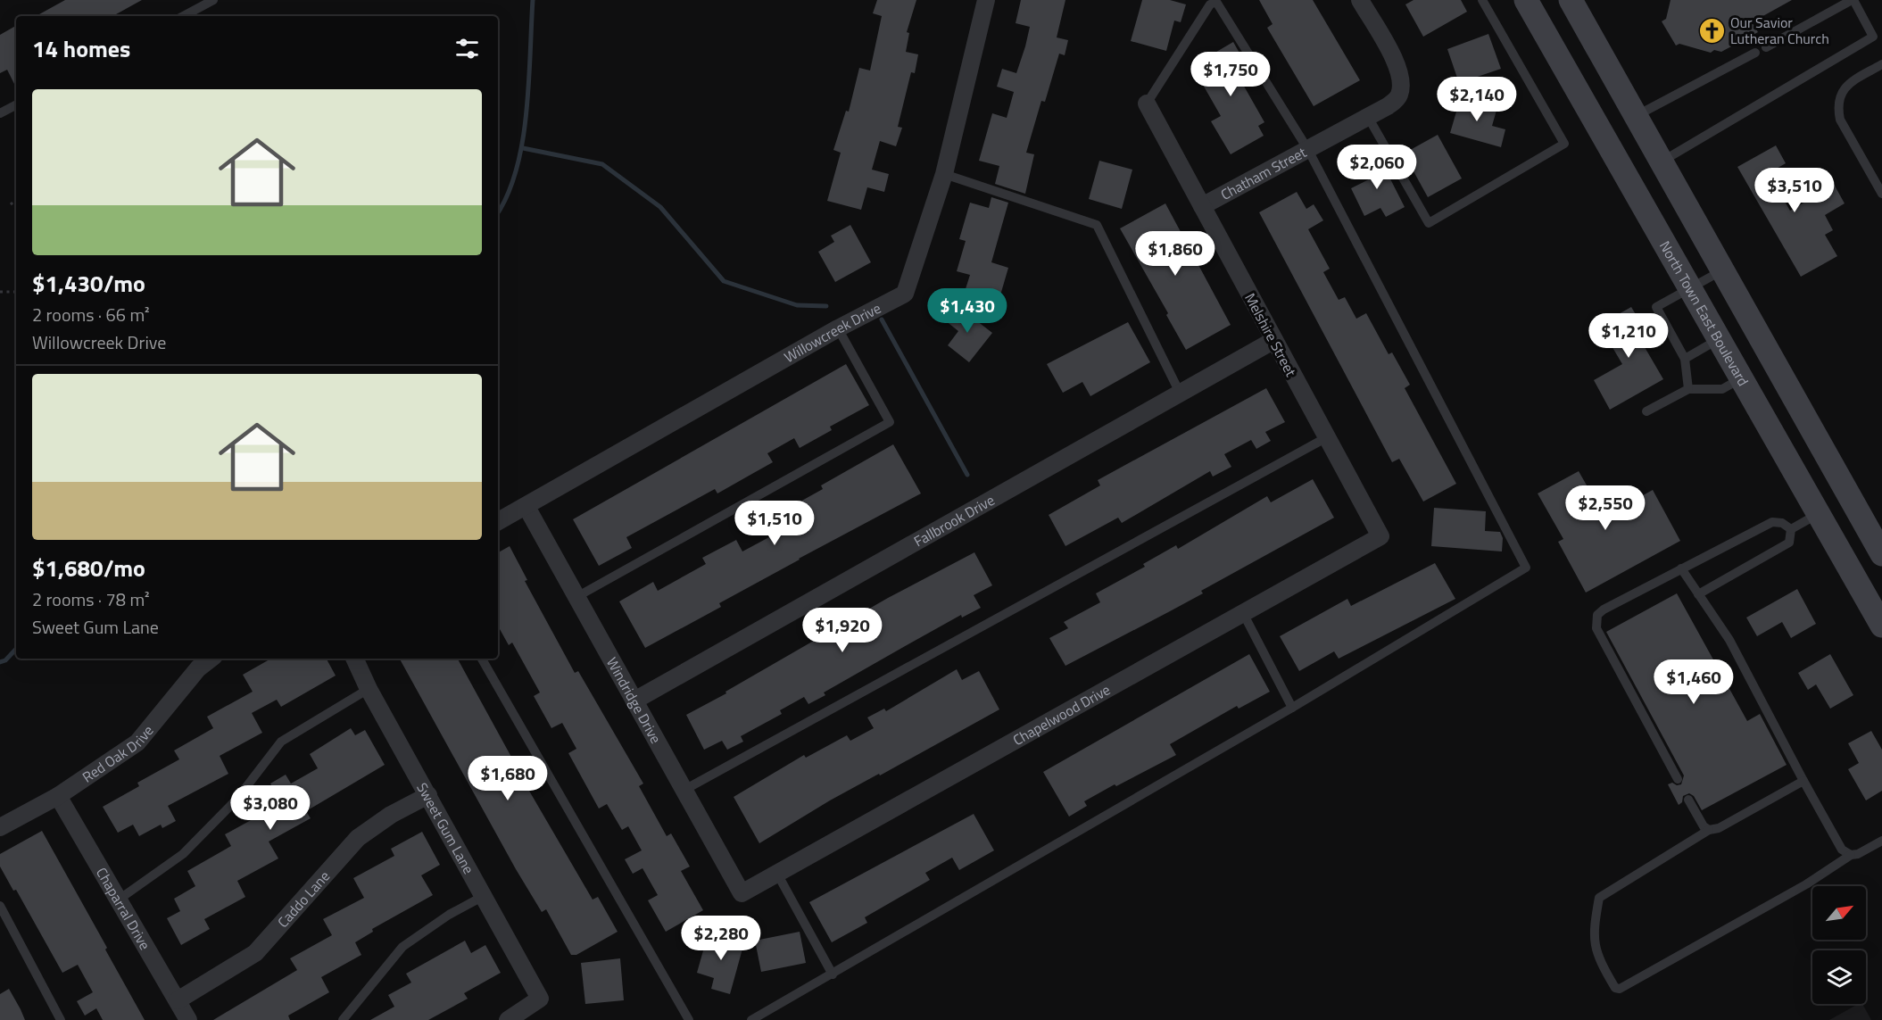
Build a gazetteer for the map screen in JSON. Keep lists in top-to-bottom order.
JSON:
{
  "streets": {
    "main road": ["North Town East Boulevard"],
    "street": [
      "Chatham Street",
      "Willowcreek Drive",
      "Melshire Street",
      "Fallbrook Drive",
      "Windridge Drive",
      "Chapelwood Drive",
      "Red Oak Drive",
      "Sweet Gum Lane",
      "Caddo Lane",
      "Chaparral Drive"
    ]
  },
  "crossings": [
    ["Chatham Street", "Melshire Street"],
    ["Willowcreek Drive", "Windridge Drive"],
    ["Melshire Street", "Fallbrook Drive"],
    ["Melshire Street", "Chapelwood Drive"],
    ["Fallbrook Drive", "Windridge Drive"],
    ["Windridge Drive", "Chapelwood Drive"],
    ["Red Oak Drive", "Chaparral Drive"],
    ["Sweet Gum Lane", "Caddo Lane"],
    ["Caddo Lane", "Chaparral Drive"]
  ],
  "places": {
    "church": ["Our Savior Lutheran Church"]
  },
  "north": "top right",
  "page": {
    "heading": "14 homes",
    "price": [
      "$1,750",
      "$2,140",
      "$2,060",
      "$3,510",
      "$1,860",
      "$1,430",
      "$1,210",
      "$2,550",
      "$1,510",
      "$1,920",
      "$1,460",
      "$1,680",
      "$3,080",
      "$2,280"
    ],
    "list": [
      {
        "name": "$1,430/mo",
        "note": "2 rooms · 66 m² · Willowcreek Drive"
      },
      {
        "name": "$1,680/mo",
        "note": "2 rooms · 78 m² · Sweet Gum Lane"
      }
    ]
  }
}
